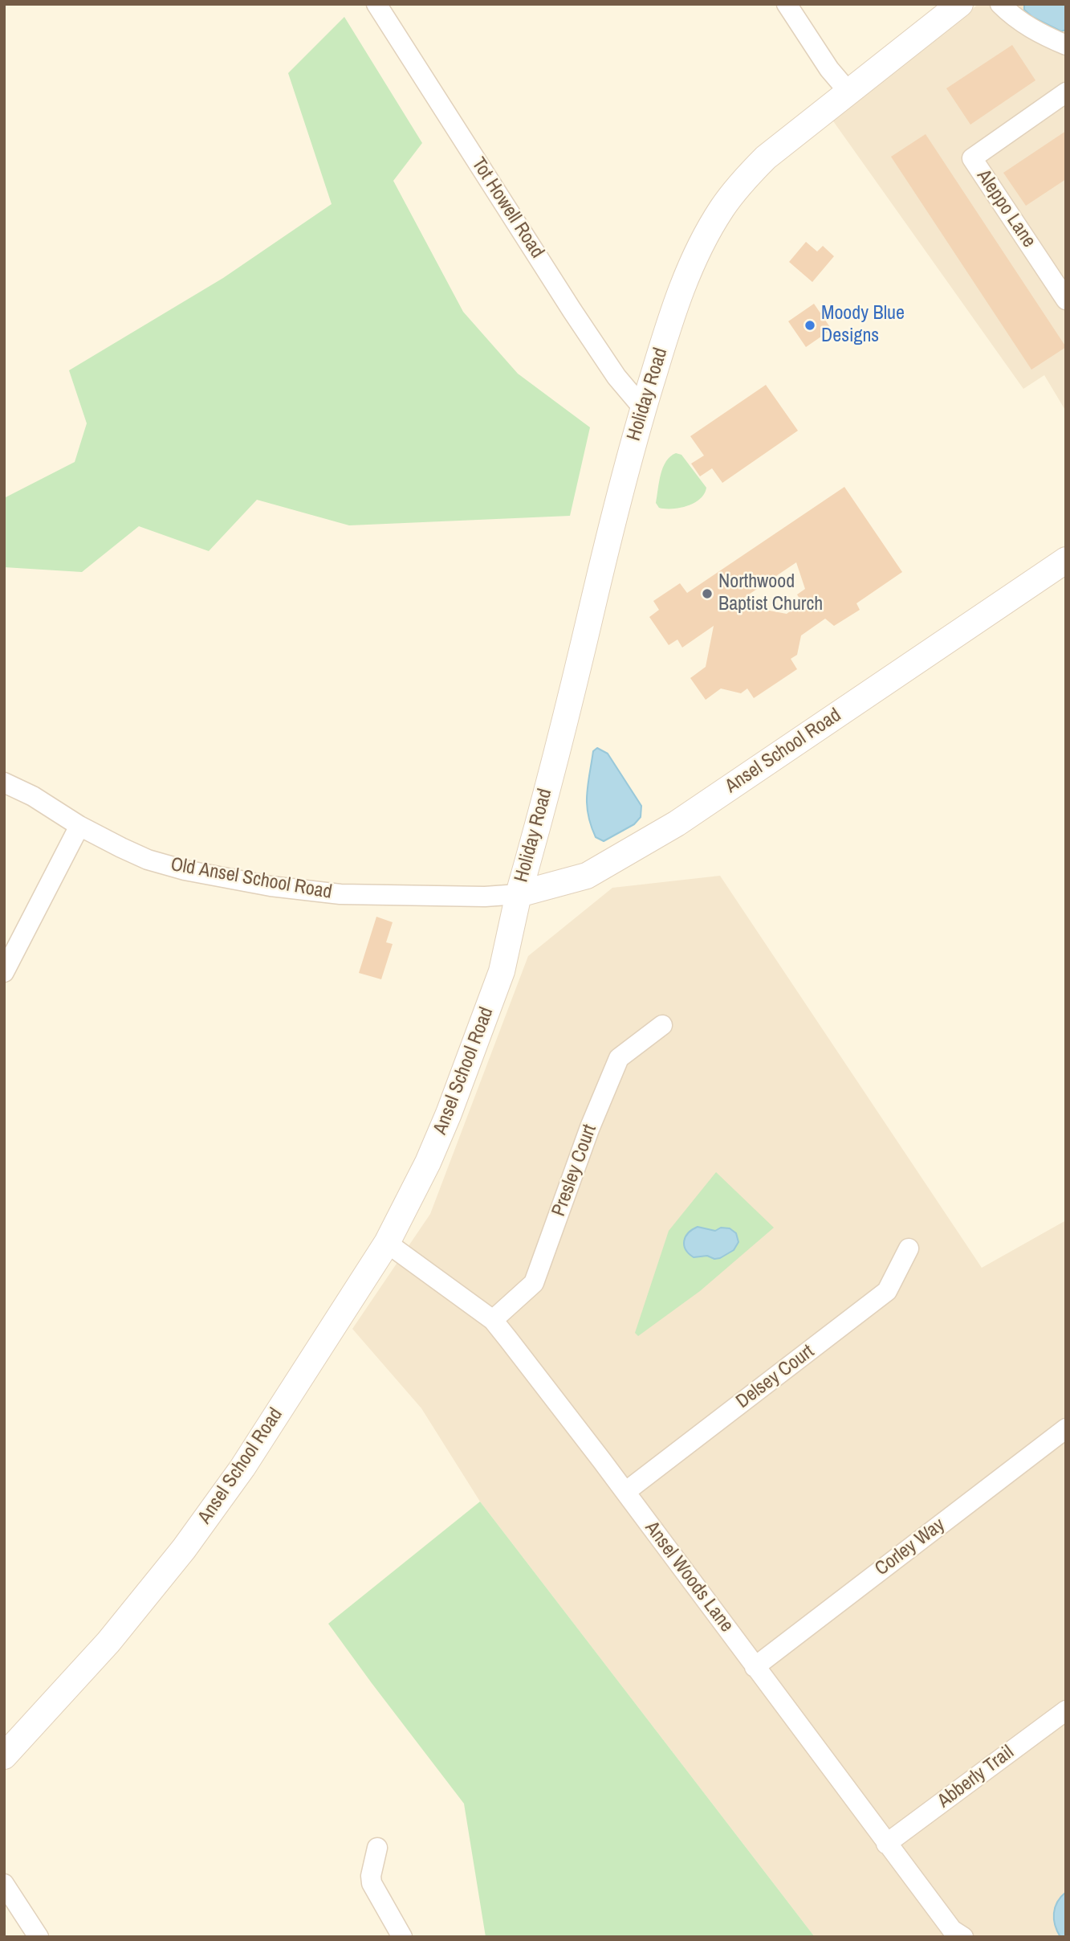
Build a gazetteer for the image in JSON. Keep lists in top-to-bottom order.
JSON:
{
  "streets": {
    "street": [
      "Tot Howell Road",
      "Aleppo Lane",
      "Holiday Road",
      "Ansel School Road",
      "Old Ansel School Road",
      "Presley Court",
      "Delsey Court",
      "Corley Way",
      "Ansel Woods Lane",
      "Abberly Trail"
    ]
  },
  "crossings": [
    ["Tot Howell Road", "Holiday Road"],
    ["Holiday Road", "Ansel School Road"],
    ["Holiday Road", "Old Ansel School Road"],
    ["Ansel School Road", "Old Ansel School Road"],
    ["Ansel School Road", "Ansel Woods Lane"],
    ["Presley Court", "Ansel Woods Lane"],
    ["Delsey Court", "Ansel Woods Lane"],
    ["Corley Way", "Ansel Woods Lane"],
    ["Ansel Woods Lane", "Abberly Trail"]
  ],
  "places": ["Moody Blue Designs", "Northwood Baptist Church"]
}
